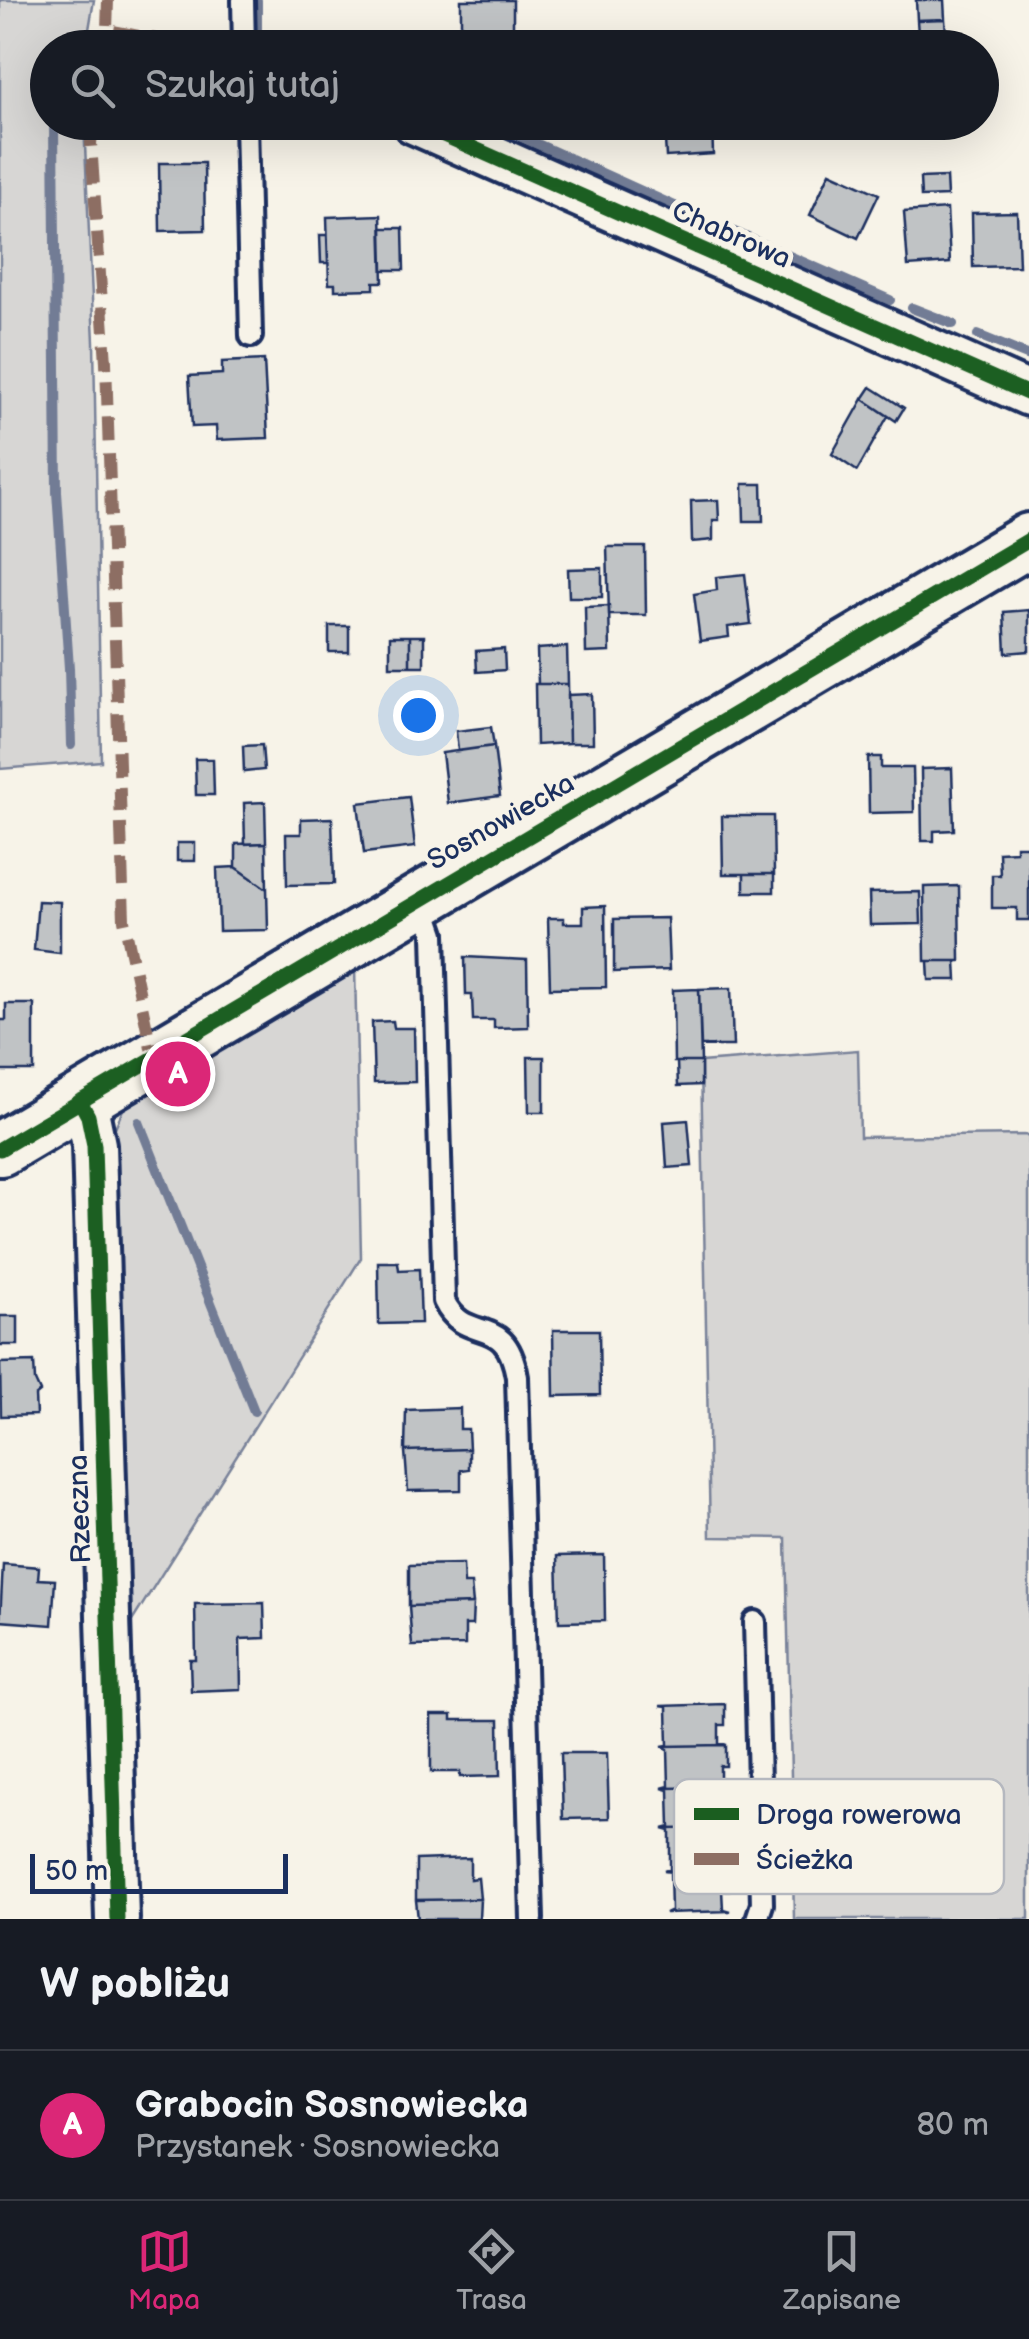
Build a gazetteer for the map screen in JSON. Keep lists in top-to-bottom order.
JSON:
{
  "streets": {
    "street": ["Chabrowa", "Sosnowiecka", "Rzeczna"]
  },
  "crossings": [
    ["Sosnowiecka", "Rzeczna"]
  ],
  "legend": ["Droga rowerowa", "Ścieżka"],
  "scale_bar": "50 m",
  "page": {
    "search": "Szukaj tutaj",
    "pins": "A",
    "scale": "50 m",
    "heading": "W pobliżu",
    "list": [
      {
        "mark": "A",
        "name": "Grabocin Sosnowiecka",
        "note": "Przystanek · Sosnowiecka",
        "value": "80 m"
      }
    ],
    "nav": ["Mapa", "Trasa", "Zapisane"]
  }
}
